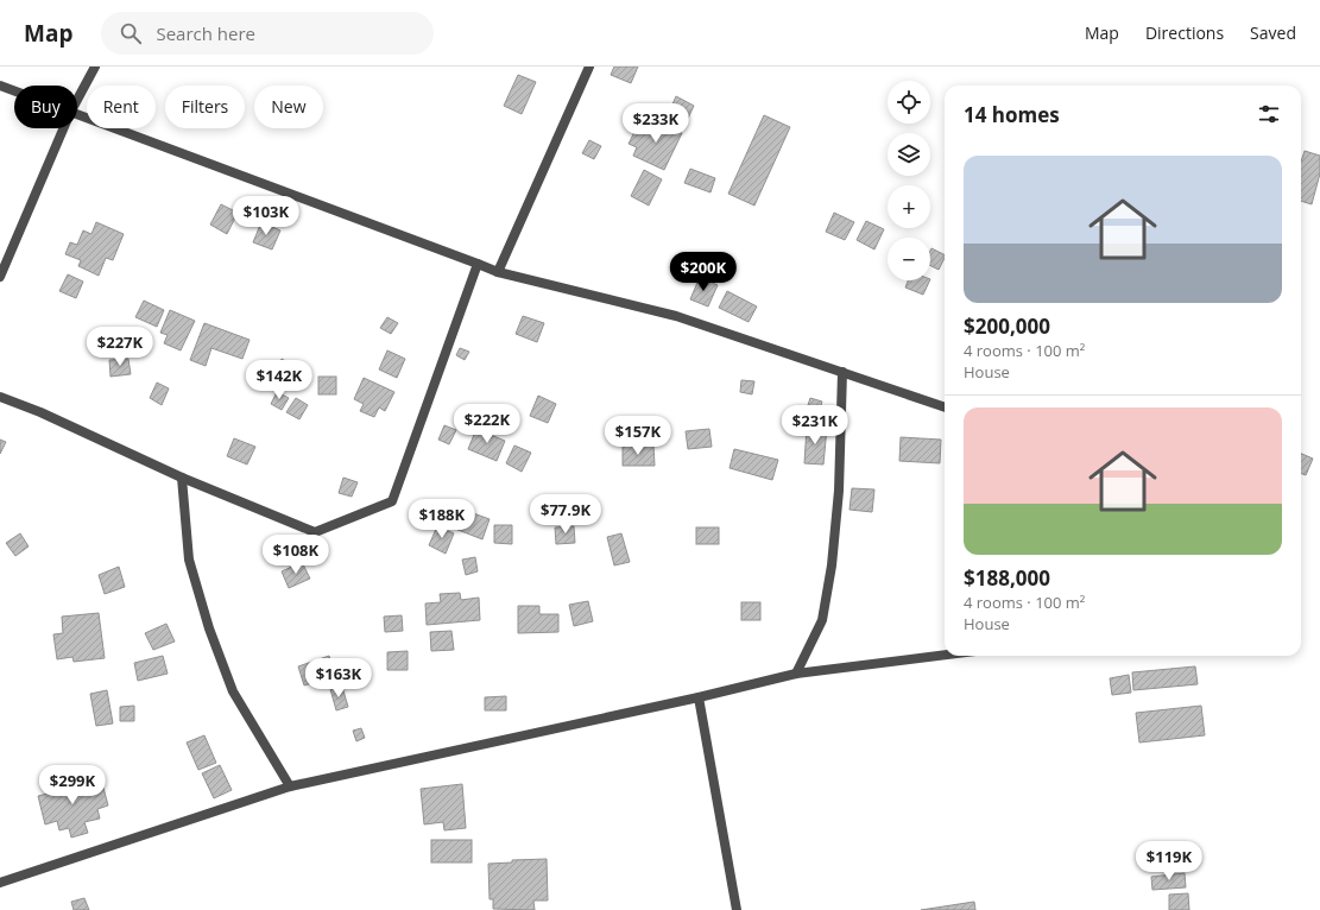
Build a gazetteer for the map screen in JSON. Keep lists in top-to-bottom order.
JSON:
{
  "page": {
    "header": "Map",
    "search": "Search here",
    "nav": ["Map", "Directions", "Saved"],
    "map_buttons": ["+", "−"],
    "chip": [
      "Buy",
      "Rent",
      "Filters",
      "New"
    ],
    "heading": "14 homes",
    "price": [
      "$233K",
      "$103K",
      "$200K",
      "$227K",
      "$142K",
      "$222K",
      "$231K",
      "$157K",
      "$77.9K",
      "$188K",
      "$108K",
      "$163K",
      "$299K",
      "$119K"
    ],
    "list": [
      {
        "name": "$200,000",
        "note": "4 rooms · 100 m² · House"
      },
      {
        "name": "$188,000",
        "note": "4 rooms · 100 m² · House"
      }
    ]
  }
}
